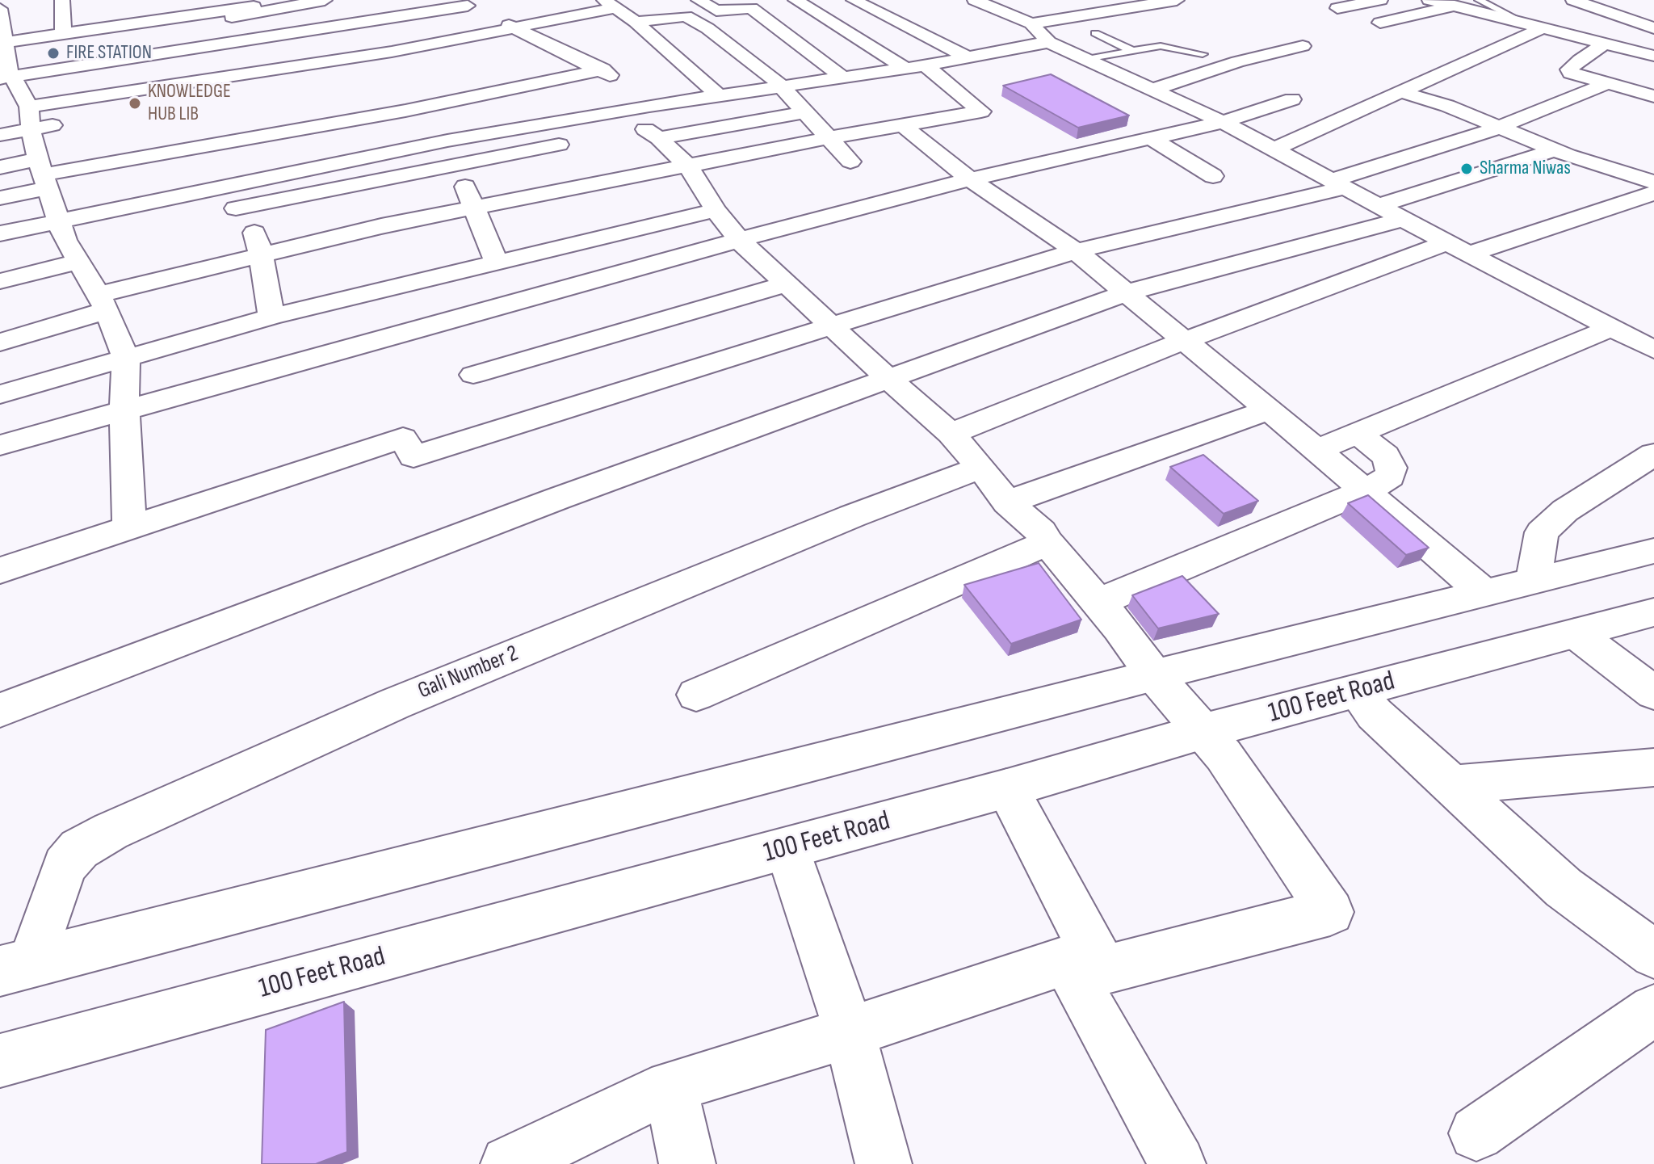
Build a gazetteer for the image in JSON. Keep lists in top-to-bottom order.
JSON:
{
  "streets": {
    "street": ["Gali Number 2", "100 Feet Road"]
  },
  "places": ["FIRE STATION", "KNOWLEDGE HUB LIB", "Sharma Niwas"]
}
